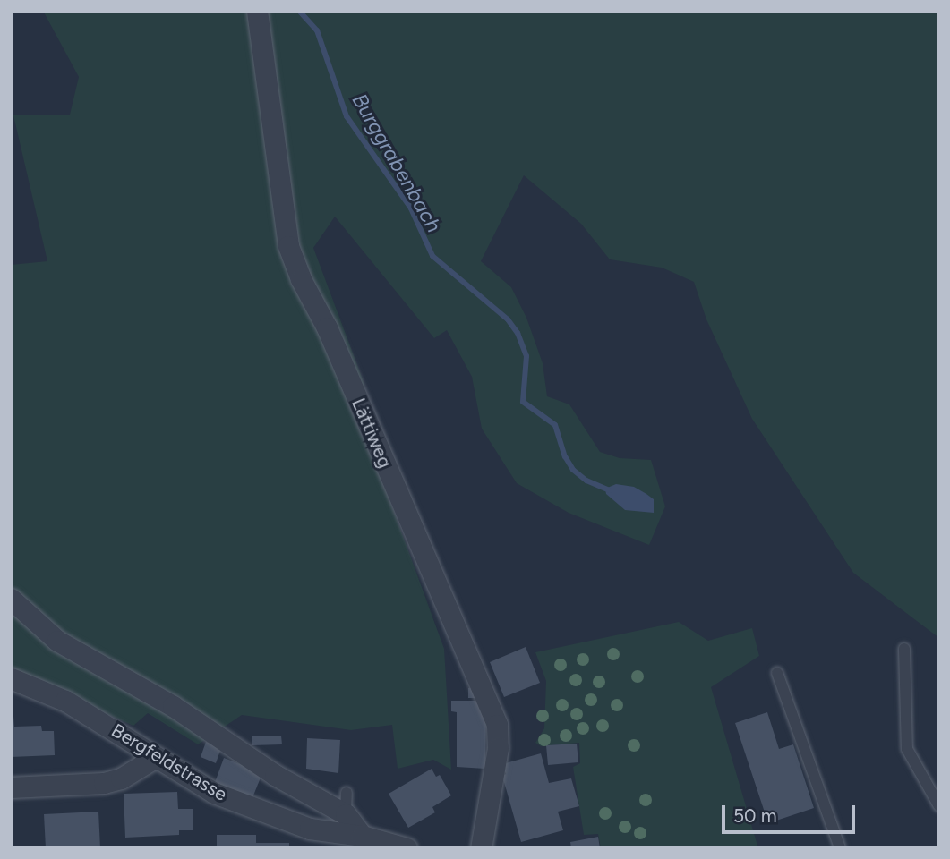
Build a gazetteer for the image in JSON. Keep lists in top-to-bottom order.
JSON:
{
  "streets": {
    "street": ["Lättiweg", "Bergfeldstrasse"]
  },
  "water": ["Burggrabenbach"],
  "scale_bar": "50 m"
}
